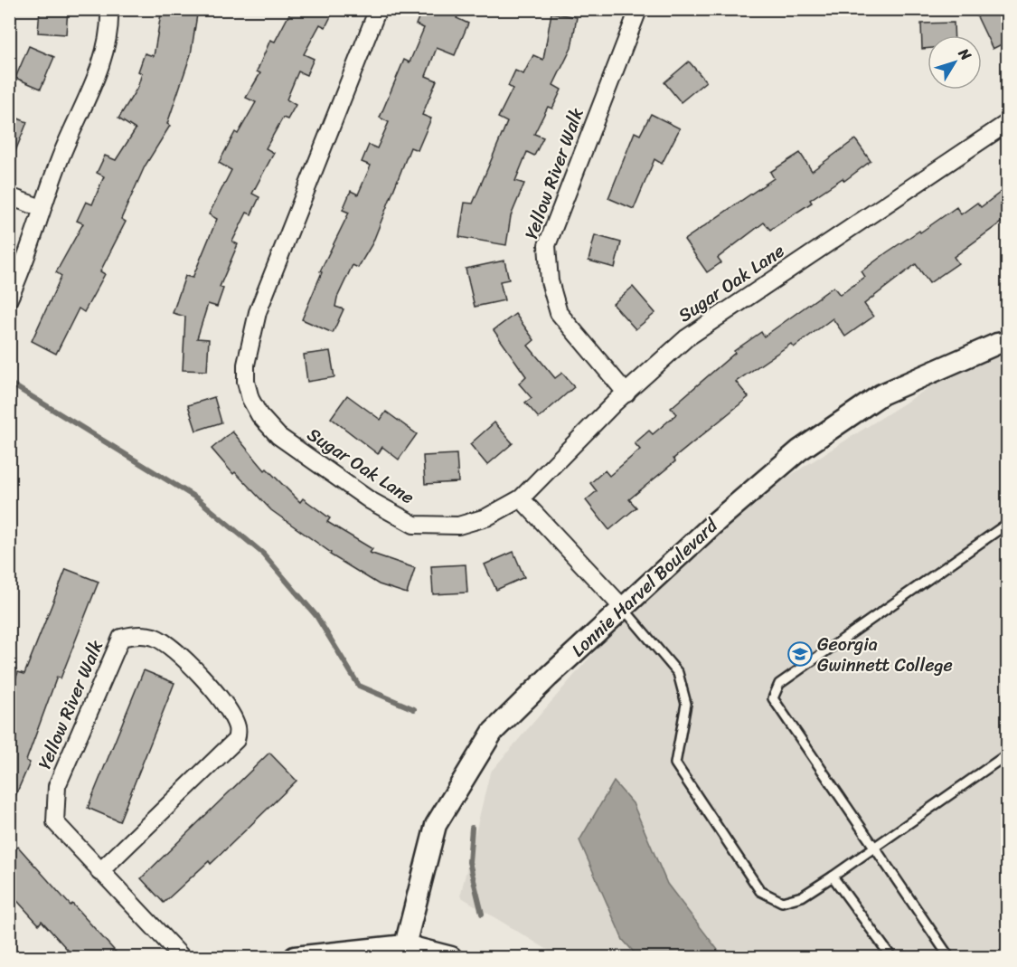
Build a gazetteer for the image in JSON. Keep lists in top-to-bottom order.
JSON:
{
  "streets": {
    "street": ["Yellow River Walk", "Sugar Oak Lane", "Lonnie Harvel Boulevard"]
  },
  "crossings": [
    ["Yellow River Walk", "Sugar Oak Lane"]
  ],
  "places": {
    "school or university": ["Georgia Gwinnett College"]
  },
  "north": "top right"
}
